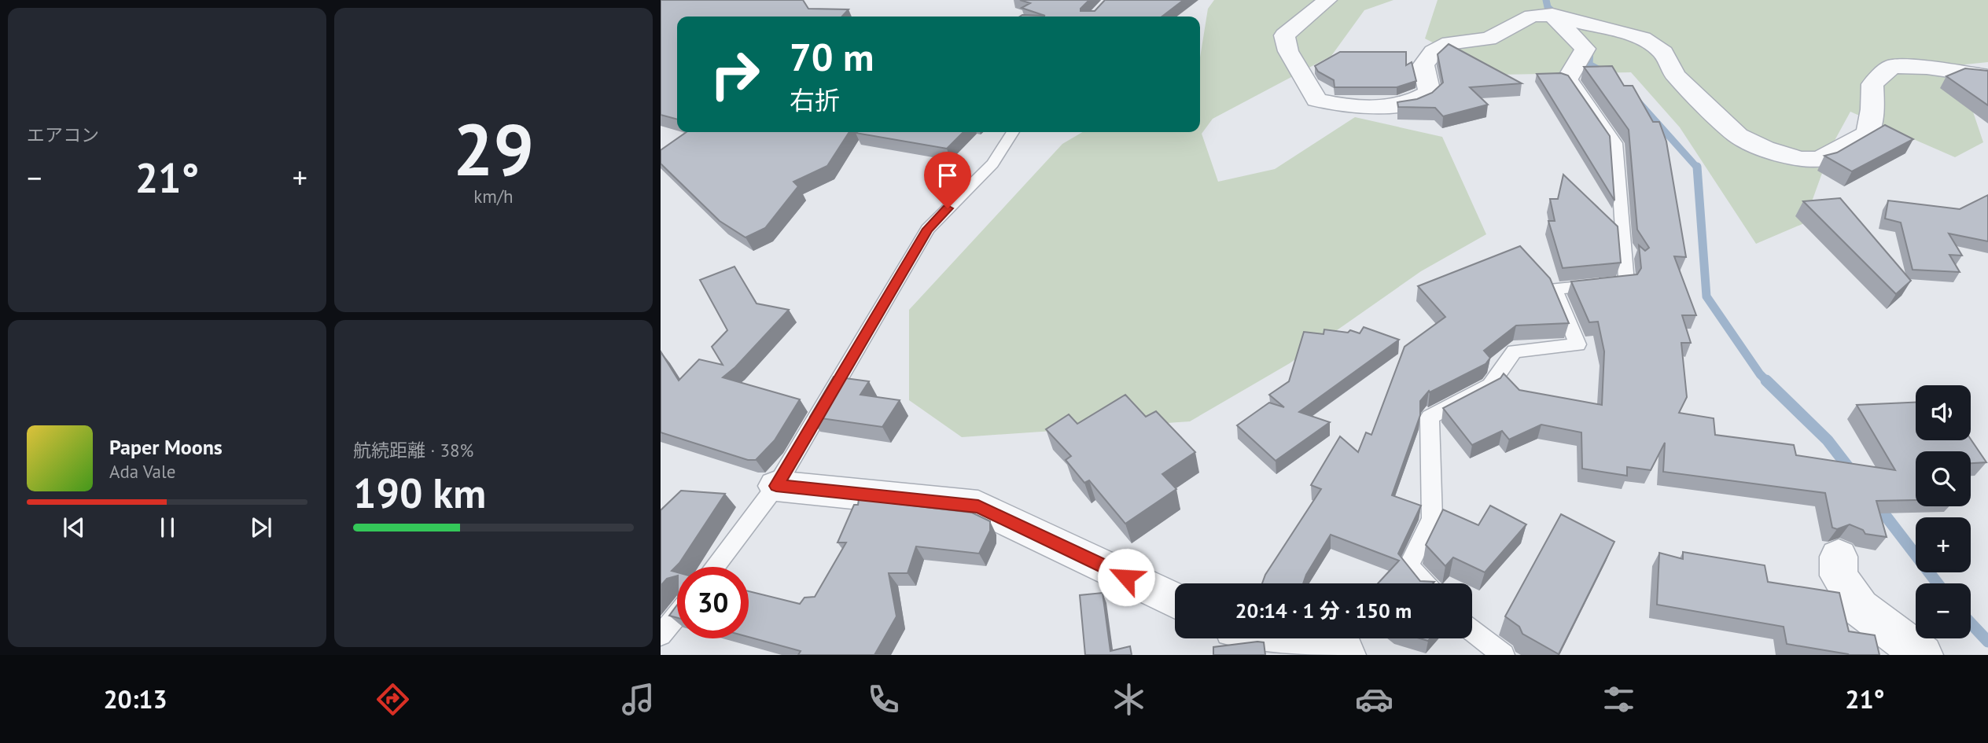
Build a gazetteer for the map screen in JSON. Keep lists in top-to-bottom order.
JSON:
{
  "page": {
    "tile": [
      "エアコン",
      ["29", "km/h"],
      ["航続距離 · 38%", "190 km"]
    ],
    "turn": ["70 m", "右折"],
    "heat": ["−", "21°", "+"],
    "map_buttons": ["+", "−"],
    "song": ["Paper Moons", "Ada Vale"],
    "limit": "30",
    "trip": "20:14 · 1 分 · 150 m",
    "tabs": ["20:13", "21°"]
  }
}
